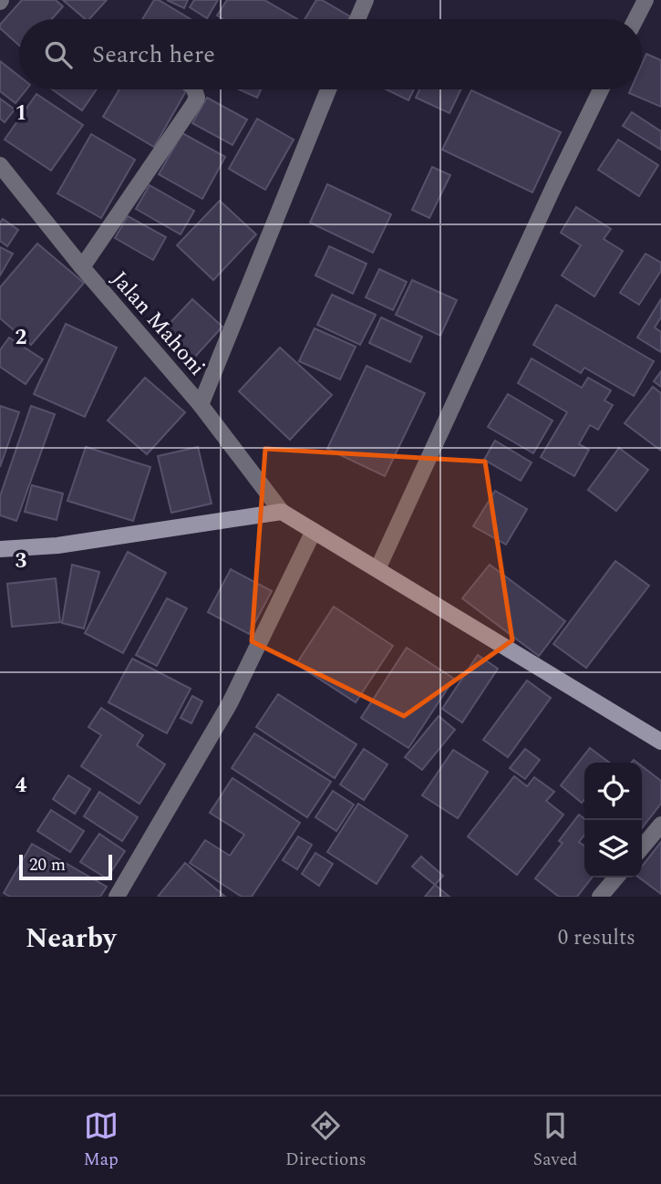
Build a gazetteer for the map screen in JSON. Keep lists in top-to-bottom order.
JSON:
{
  "streets": {
    "street": ["Jalan Mahoni"]
  },
  "scale_bar": "20 m",
  "page": {
    "search": "Search here",
    "scale": "20 m",
    "heading": ["Nearby", "0 results"],
    "nav": ["Map", "Directions", "Saved"]
  },
  "grid": {
    "rows": [
      "1",
      "2",
      "3",
      "4"
    ]
  }
}
